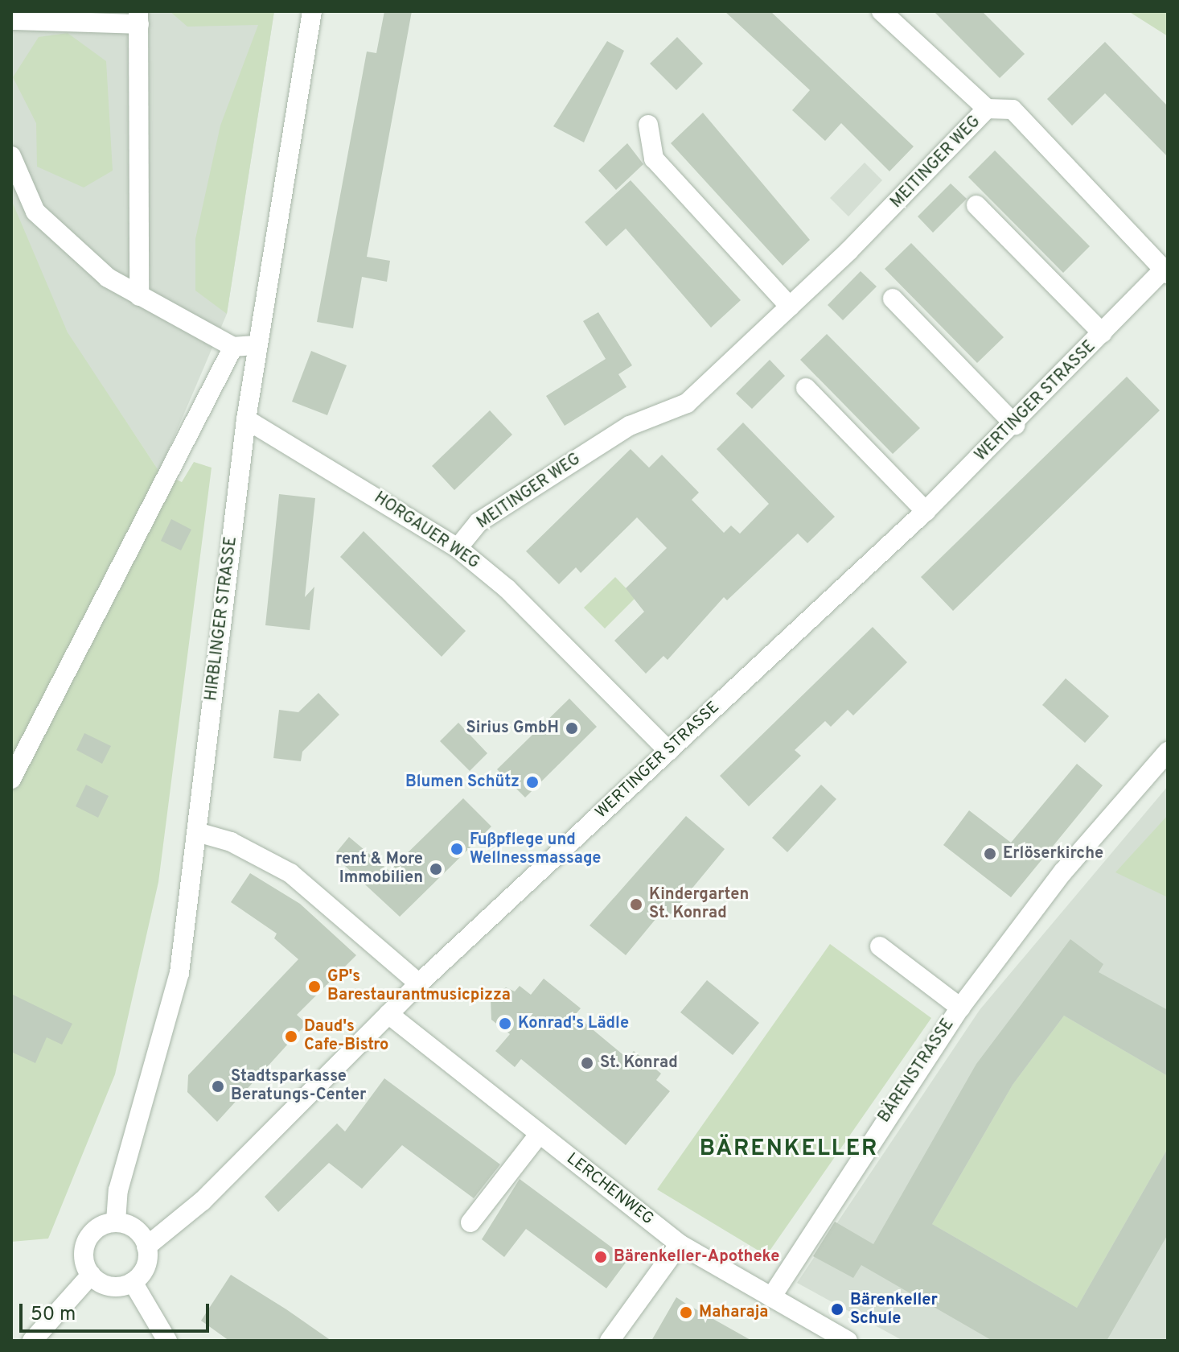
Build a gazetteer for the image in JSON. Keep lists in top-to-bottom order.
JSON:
{
  "streets": {
    "street": [
      "MEITINGER WEG",
      "WERTINGER STRASSE",
      "HORGAUER WEG",
      "HIRBLINGER STRASSE",
      "BÄRENSTRASSE",
      "LERCHENWEG"
    ]
  },
  "crossings": [
    ["MEITINGER WEG", "WERTINGER STRASSE"],
    ["MEITINGER WEG", "HORGAUER WEG"],
    ["WERTINGER STRASSE", "HORGAUER WEG"],
    ["WERTINGER STRASSE", "HIRBLINGER STRASSE"],
    ["WERTINGER STRASSE", "LERCHENWEG"],
    ["HORGAUER WEG", "HIRBLINGER STRASSE"],
    ["BÄRENSTRASSE", "LERCHENWEG"]
  ],
  "districts": ["BÄRENKELLER"],
  "places": [
    "Sirius GmbH",
    "Blumen Schütz",
    "Fußpflege und Wellnessmassage",
    "Erlöserkirche",
    "rent & More Immobilien",
    "Kindergarten St. Konrad",
    "GP's Barestaurantmusicpizza",
    "Konrad's Lädle",
    "Daud's Cafe-Bistro",
    "St. Konrad",
    "Stadtsparkasse Beratungs-Center",
    "Bärenkeller-Apotheke",
    "Bärenkeller Schule",
    "Maharaja"
  ],
  "scale_bar": "50 m"
}
